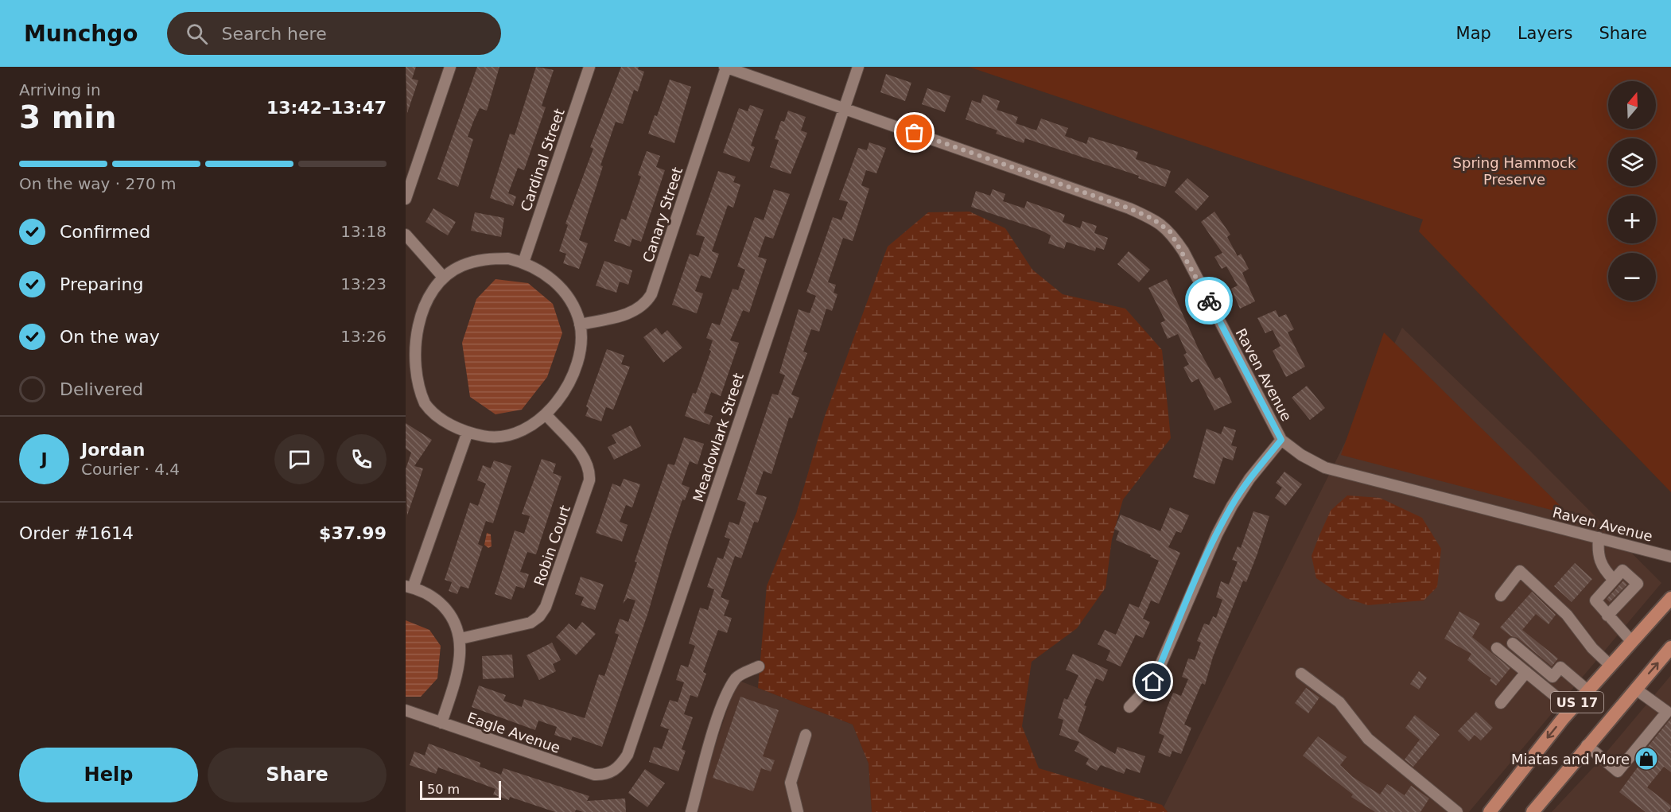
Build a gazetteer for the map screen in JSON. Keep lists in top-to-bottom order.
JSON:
{
  "streets": {
    "main road": ["US 17"],
    "street": [
      "Cardinal Street",
      "Canary Street",
      "Raven Avenue",
      "Meadowlark Street",
      "Robin Court",
      "Eagle Avenue"
    ]
  },
  "crossings": [
    ["Canary Street", "Raven Avenue"],
    ["Raven Avenue", "Meadowlark Street"],
    ["Meadowlark Street", "Eagle Avenue"]
  ],
  "parks": ["Spring Hammock Preserve"],
  "places": {
    "shop": ["Miatas and More"]
  },
  "scale_bar": "50 m",
  "north": "top",
  "page": {
    "header": "Munchgo",
    "search": "Search here",
    "nav": ["Map", "Layers", "Share"],
    "heading": ["3 min", "Arriving in", "13:42–13:47"],
    "panel": [
      "Jordan",
      "Courier · 4.4",
      "Order #1614",
      "$37.99"
    ],
    "map_buttons": ["+", "−"],
    "bar": "On the way · 270 m",
    "list": [
      ["Confirmed", "13:18"],
      ["Preparing", "13:23"],
      ["On the way", "13:26"],
      "Delivered"
    ],
    "round": "J",
    "buttons": ["Help", "Share"],
    "scale": "50 m"
  }
}
